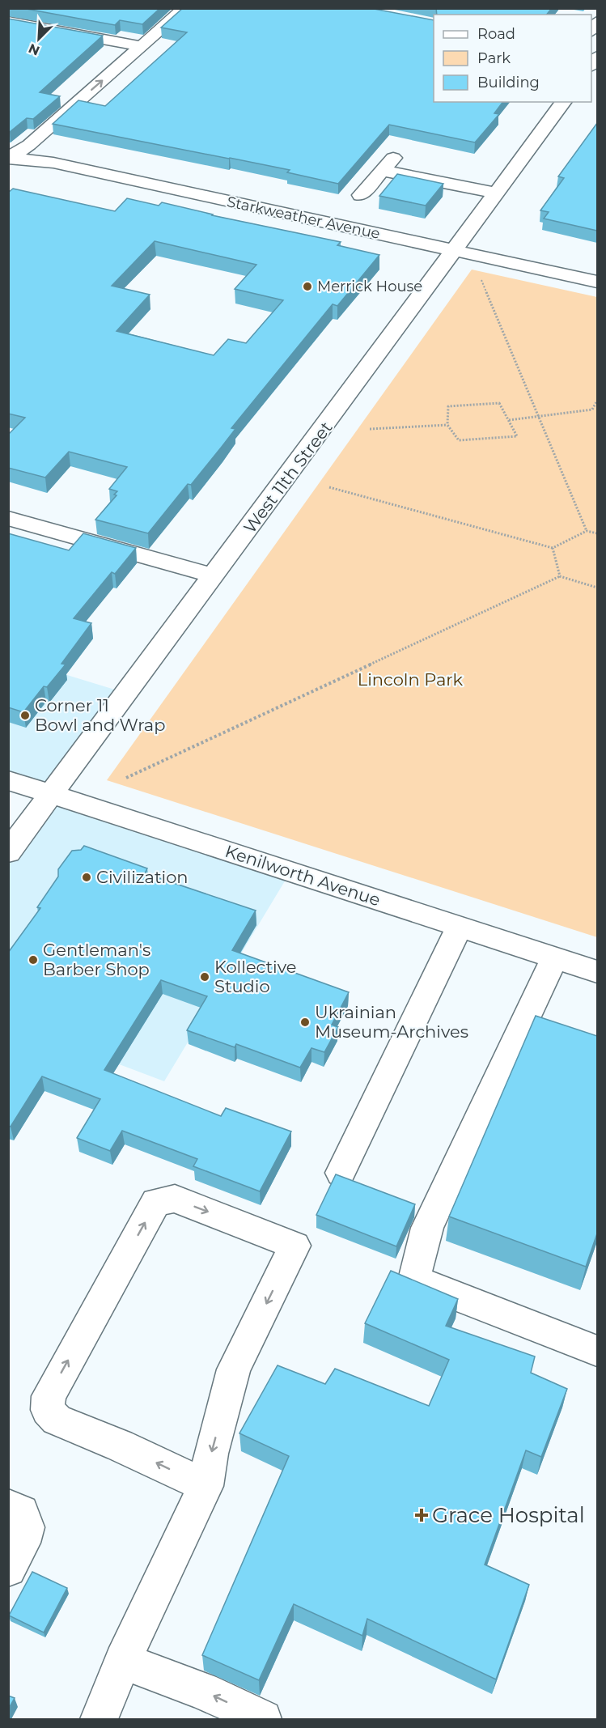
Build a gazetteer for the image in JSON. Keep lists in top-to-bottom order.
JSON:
{
  "streets": {
    "street": ["Starkweather Avenue", "West 11th Street", "Kenilworth Avenue"]
  },
  "crossings": [
    ["Starkweather Avenue", "West 11th Street"],
    ["West 11th Street", "Kenilworth Avenue"]
  ],
  "parks": ["Lincoln Park"],
  "places": {
    "other": [
      "Merrick House",
      "Corner 11 Bowl and Wrap",
      "Civilization",
      "Gentleman's Barber Shop",
      "Kollective Studio",
      "Ukrainian Museum-Archives"
    ],
    "health": ["Grace Hospital"]
  },
  "legend": ["Road", "Park", "Building"],
  "north": "bottom left"
}
